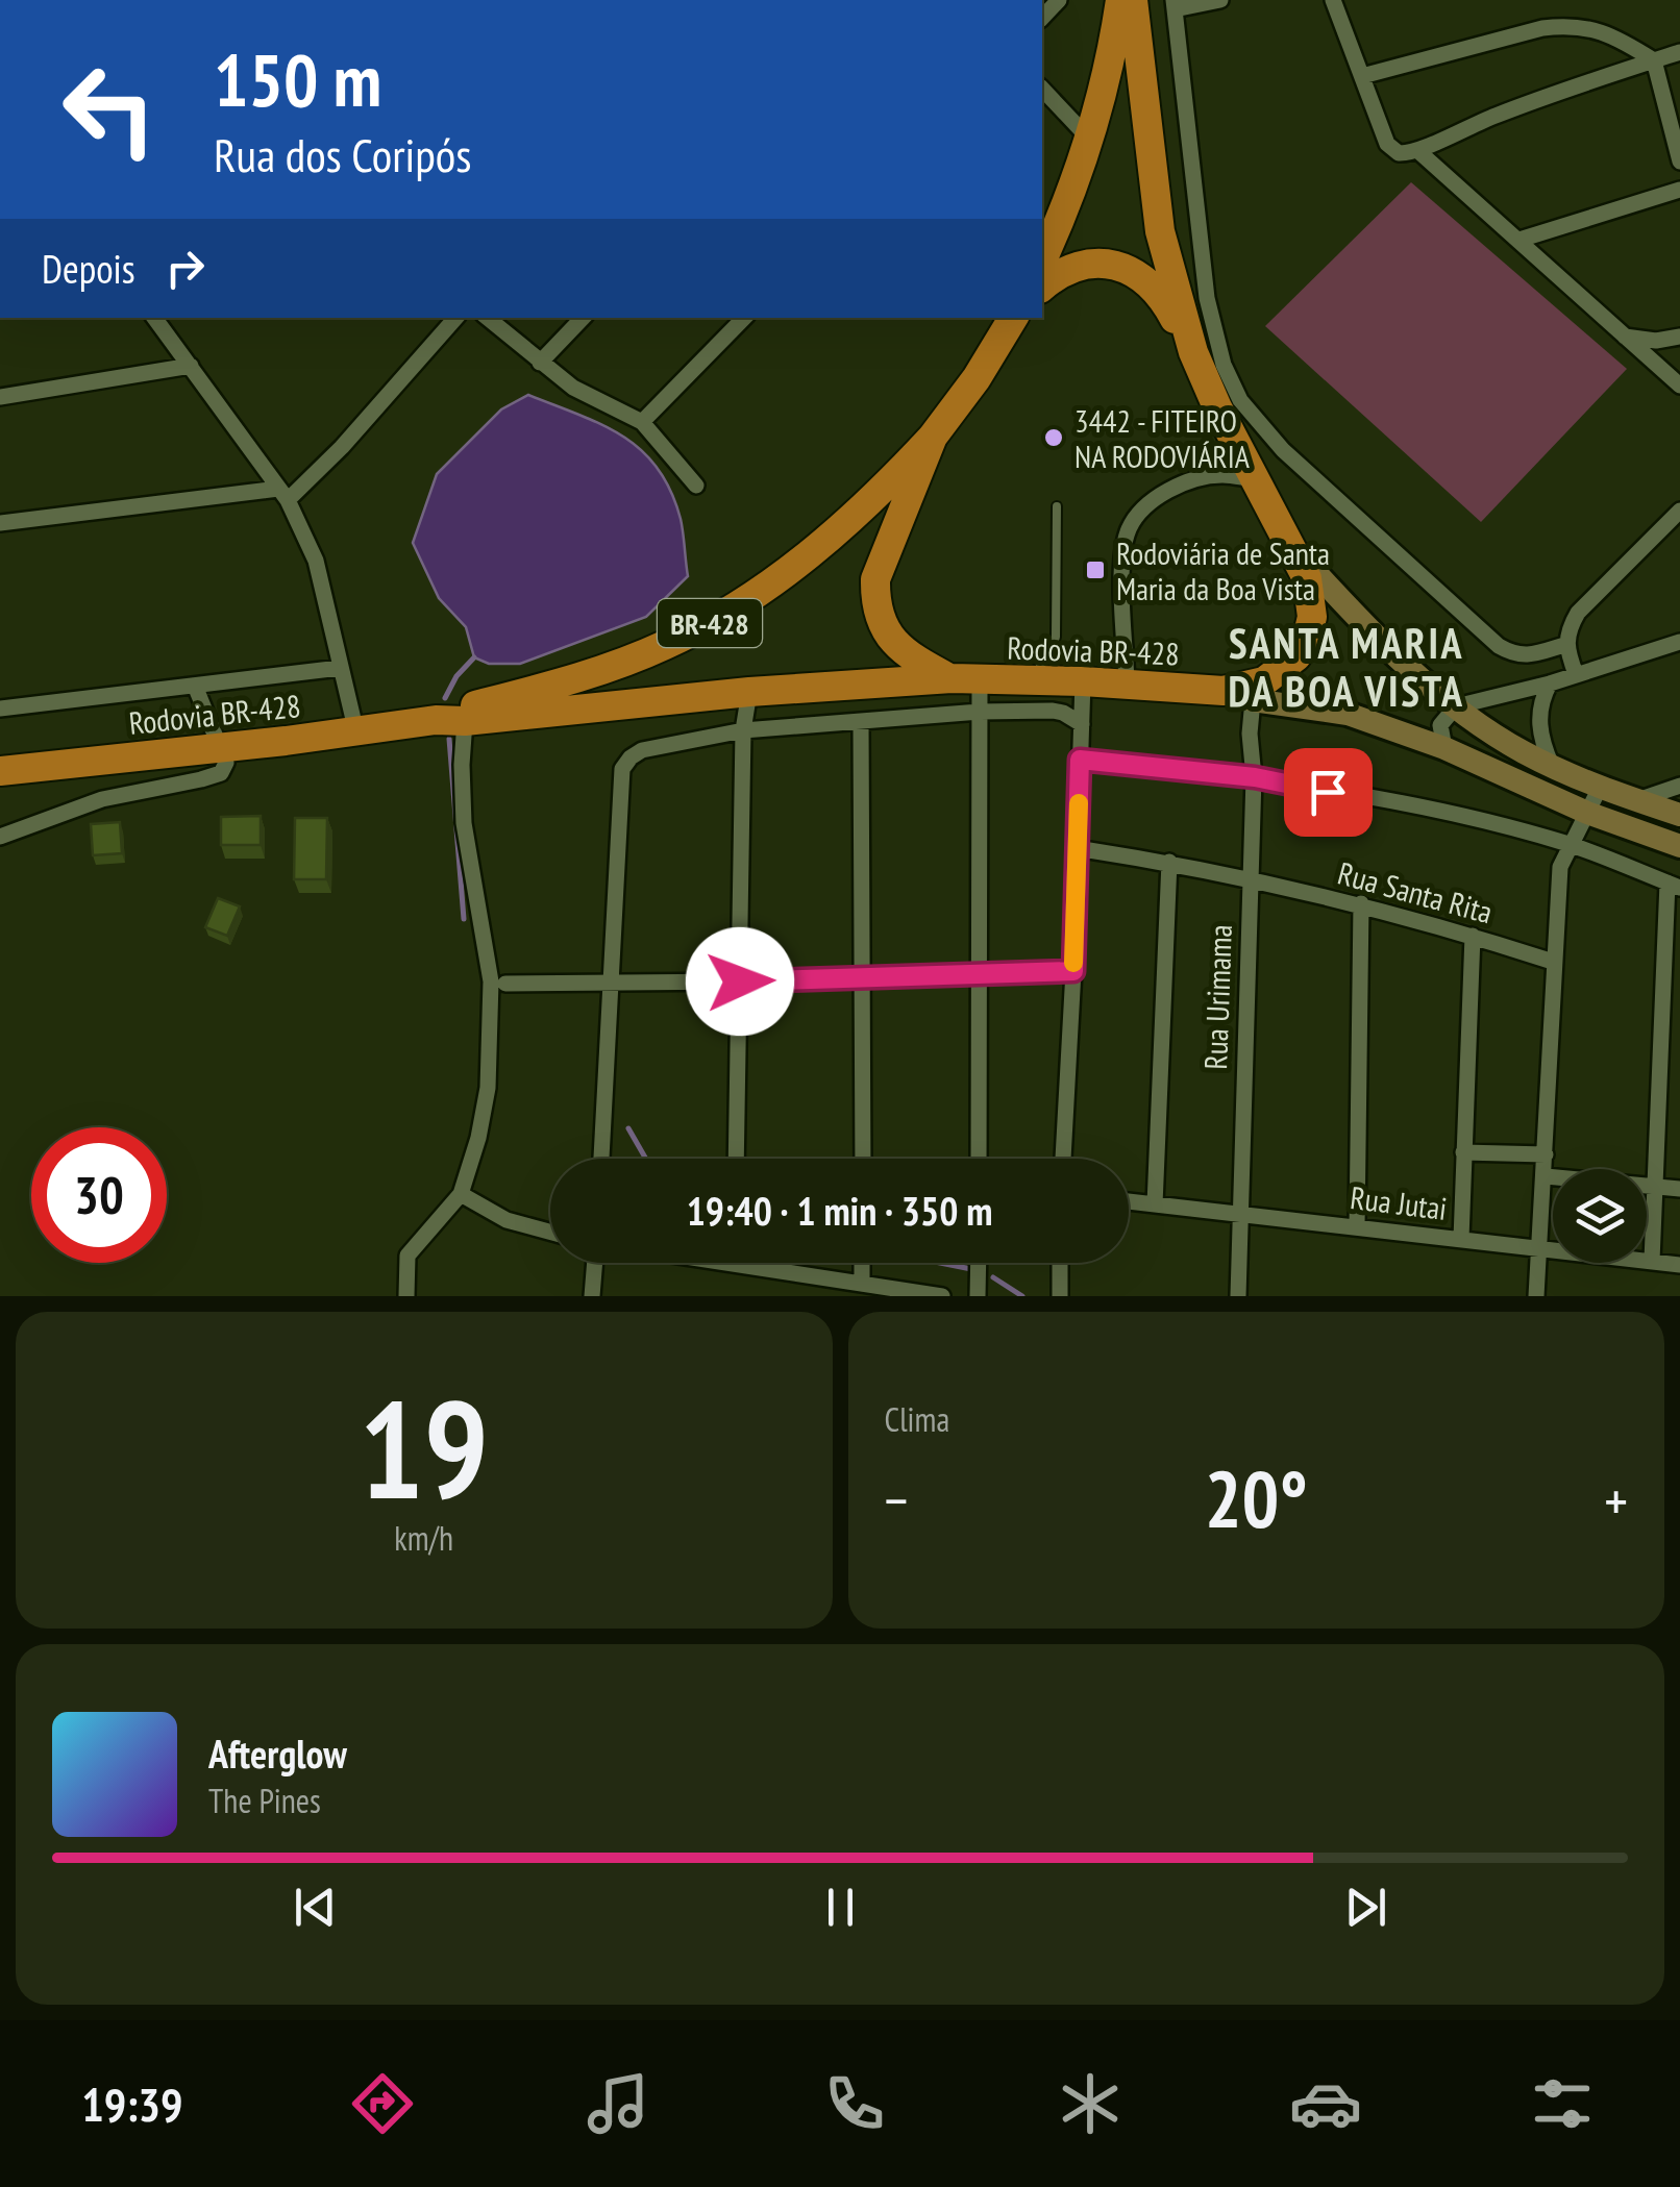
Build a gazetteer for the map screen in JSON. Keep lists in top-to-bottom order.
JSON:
{
  "streets": {
    "highway": ["BR-428", "Rodovia BR-428"],
    "street": ["Rua Santa Rita", "Rua Urimama", "Rua Jutai"]
  },
  "crossings": [
    ["BR-428", "Rodovia BR-428"],
    ["Rua Santa Rita", "Rua Urimama"],
    ["Rua Urimama", "Rua Jutai"]
  ],
  "districts": ["SANTA MARIA DA BOA VISTA"],
  "places": {
    "other": ["3442 - FITEIRO NA RODOVIÁRIA"],
    "transit": ["Rodoviária de Santa Maria da Boa Vista"]
  },
  "page": {
    "turn": ["150 m", "Rua dos Coripós"],
    "then": "Depois",
    "limit": "30",
    "trip": "19:40 · 1 min · 350 m",
    "tile": [
      ["19", "km/h"],
      "Clima"
    ],
    "heat": ["−", "20°", "+"],
    "song": ["Afterglow", "The Pines"],
    "tabs": "19:39"
  }
}
